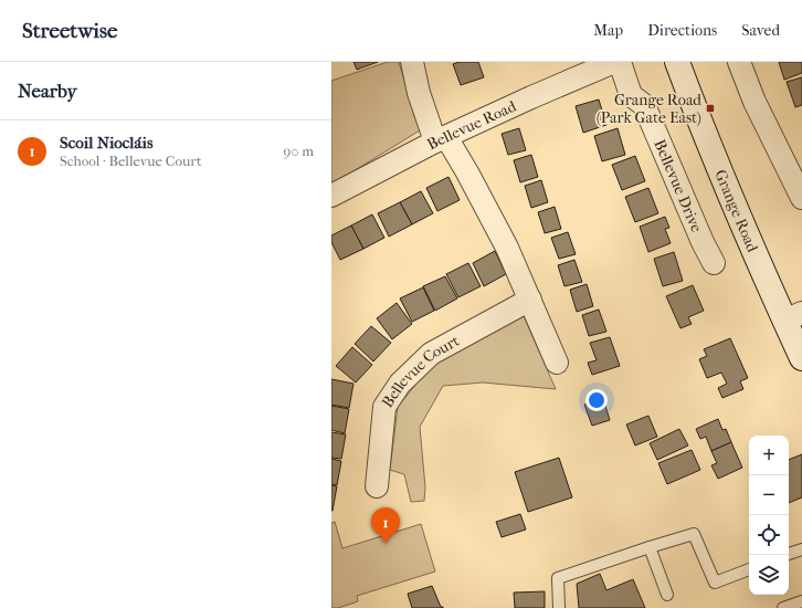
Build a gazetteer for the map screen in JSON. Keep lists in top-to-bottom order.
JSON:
{
  "streets": {
    "main road": ["Grange Road"],
    "street": ["Bellevue Road", "Bellevue Drive", "Bellevue Court"]
  },
  "places": {
    "transit": ["Grange Road (Park Gate East)"]
  },
  "page": {
    "header": "Streetwise",
    "nav": ["Map", "Directions", "Saved"],
    "heading": "Nearby",
    "list": [
      {
        "mark": "1",
        "name": "Scoil Niocláis",
        "note": "School · Bellevue Court",
        "value": "90 m"
      }
    ],
    "map_buttons": ["+", "−"],
    "pins": "1"
  }
}
